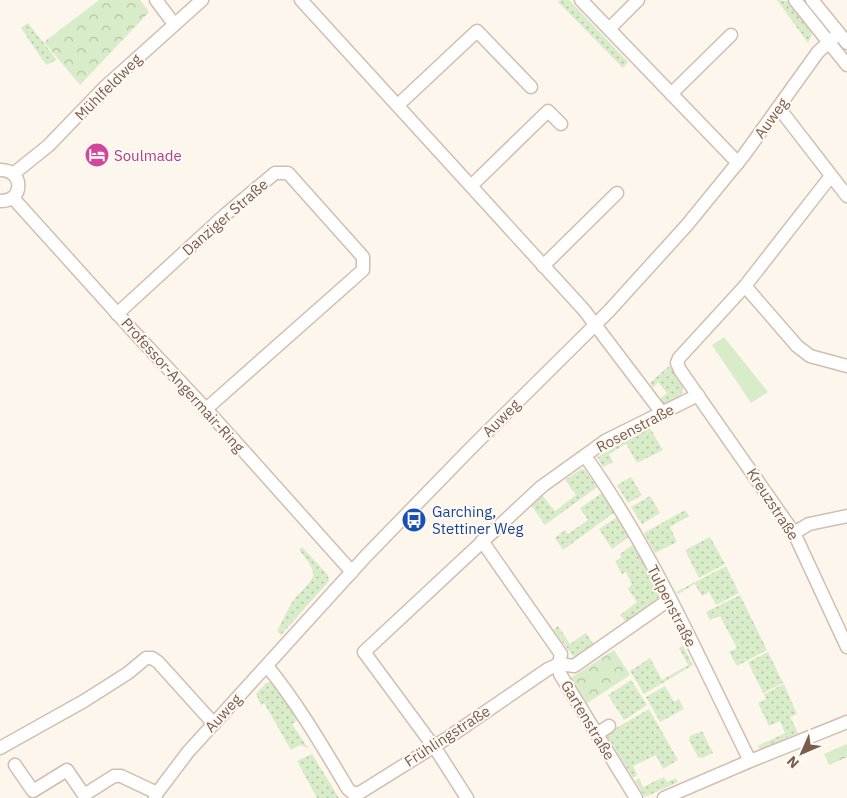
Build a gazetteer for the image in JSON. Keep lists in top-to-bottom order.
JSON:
{
  "streets": {
    "street": [
      "Mühlfeldweg",
      "Auweg",
      "Danziger Straße",
      "Professor-Angermair-Ring",
      "Rosenstraße",
      "Kreuzstraße",
      "Tulpenstraße",
      "Gartenstraße",
      "Frühlingstraße"
    ]
  },
  "crossings": [
    ["Auweg", "Professor-Angermair-Ring"],
    ["Auweg", "Frühlingstraße"],
    ["Danziger Straße", "Professor-Angermair-Ring"],
    ["Rosenstraße", "Kreuzstraße"],
    ["Rosenstraße", "Tulpenstraße"],
    ["Rosenstraße", "Gartenstraße"],
    ["Rosenstraße", "Frühlingstraße"],
    ["Tulpenstraße", "Frühlingstraße"],
    ["Gartenstraße", "Frühlingstraße"]
  ],
  "places": {
    "hotel": ["Soulmade"],
    "bus stop": ["Garching, Stettiner Weg"]
  },
  "north": "bottom left"
}
